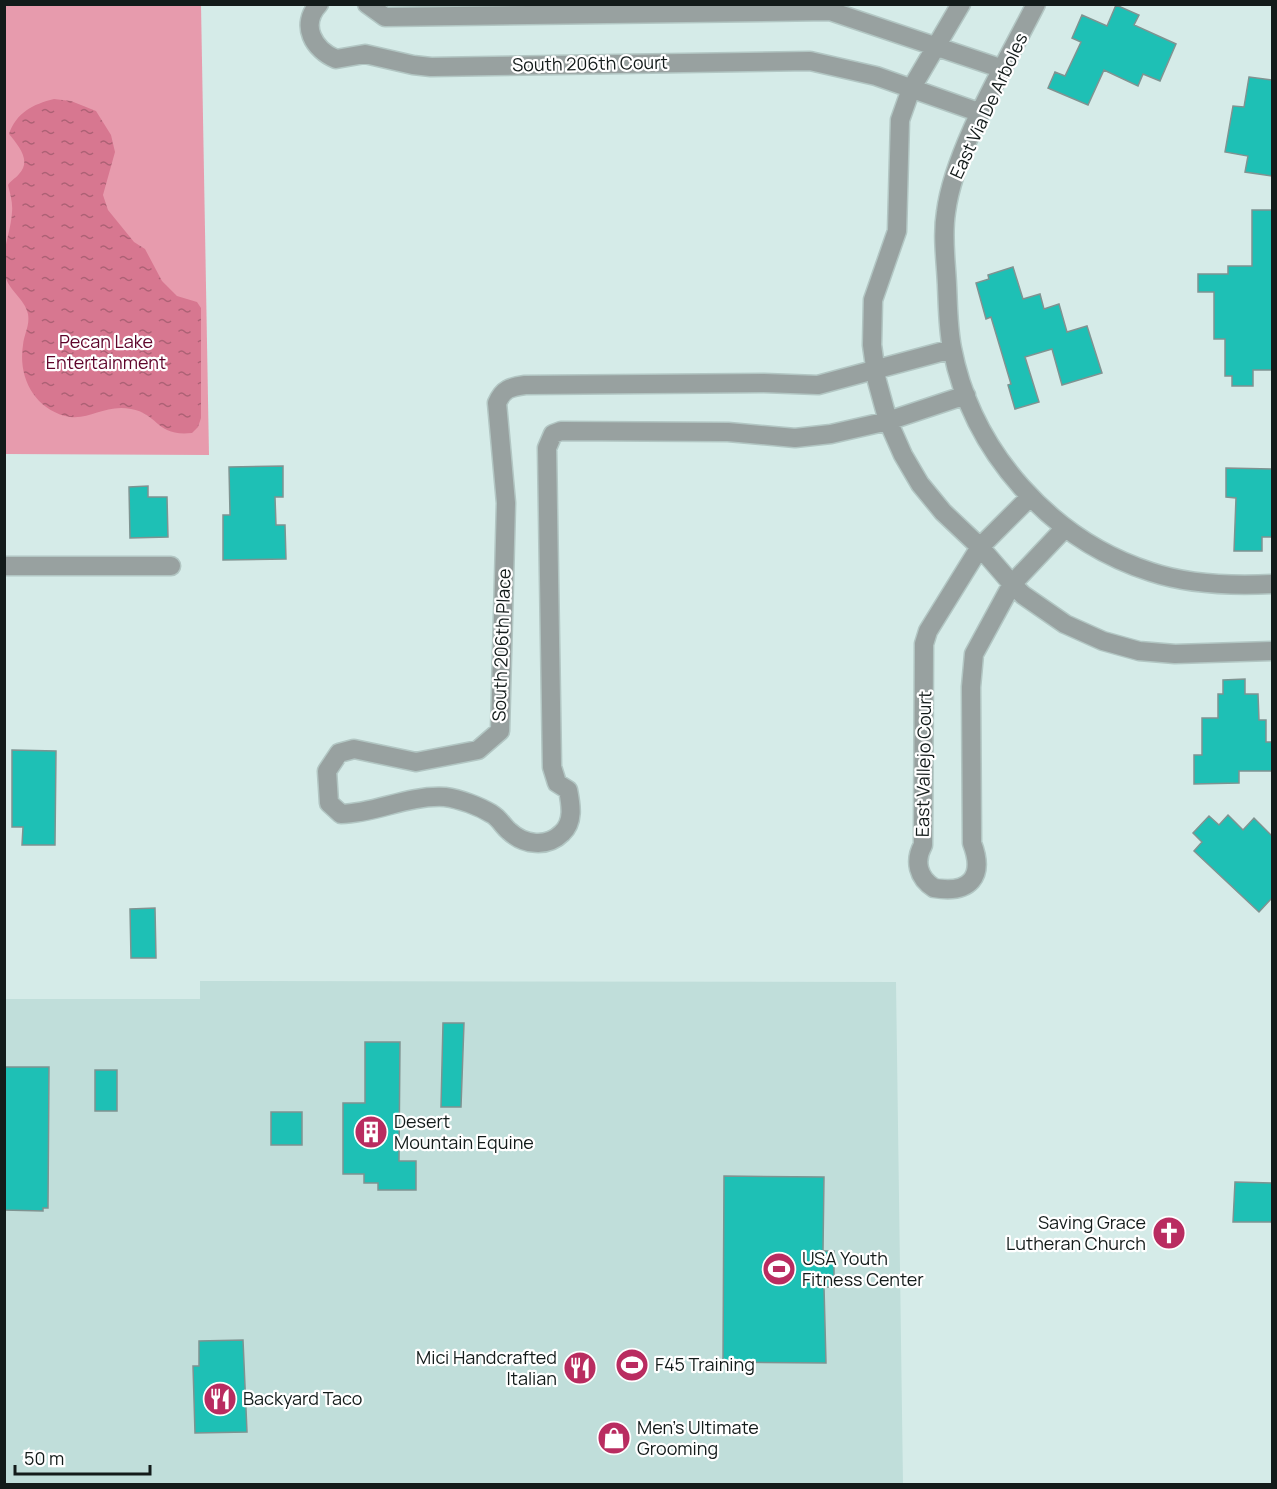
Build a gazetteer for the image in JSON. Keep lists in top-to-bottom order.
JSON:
{
  "streets": {
    "street": [
      "South 206th Court",
      "East Via De Arboles",
      "South 206th Place",
      "East Vallejo Court"
    ]
  },
  "crossings": [
    ["South 206th Court", "East Via De Arboles"],
    ["East Via De Arboles", "East Vallejo Court"]
  ],
  "parks": ["Pecan Lake Entertainment"],
  "places": {
    "building": ["Desert Mountain Equine"],
    "church": ["Saving Grace Lutheran Church"],
    "sports": ["USA Youth Fitness Center", "F45 Training"],
    "restaurant": ["Mici Handcrafted Italian", "Backyard Taco"],
    "shop": ["Men's Ultimate Grooming"]
  },
  "scale_bar": "50 m"
}
